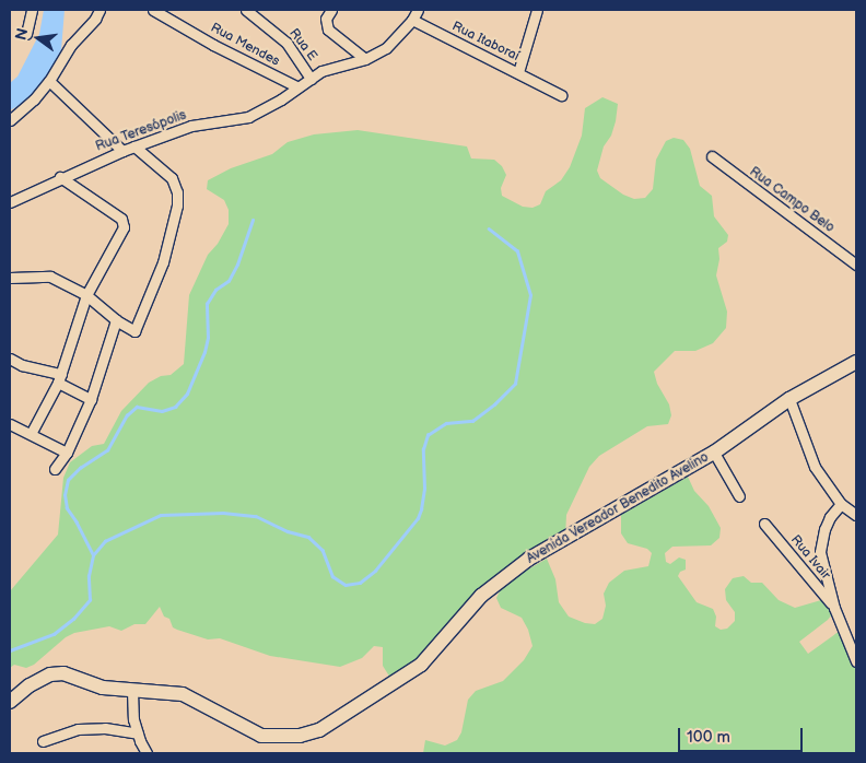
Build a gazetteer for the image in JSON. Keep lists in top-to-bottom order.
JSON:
{
  "streets": {
    "main road": ["Avenida Vereador Benedito Avelino"],
    "street": [
      "Rua Itaboraí",
      "Rua Mendes",
      "Rua E",
      "Rua Teresópolis",
      "Rua Campo Belo",
      "Rua Ivair"
    ]
  },
  "crossings": [
    ["Rua Itaboraí", "Rua Teresópolis"],
    ["Rua Mendes", "Rua Teresópolis"],
    ["Rua E", "Rua Teresópolis"]
  ],
  "scale_bar": "100 m",
  "north": "left"
}
